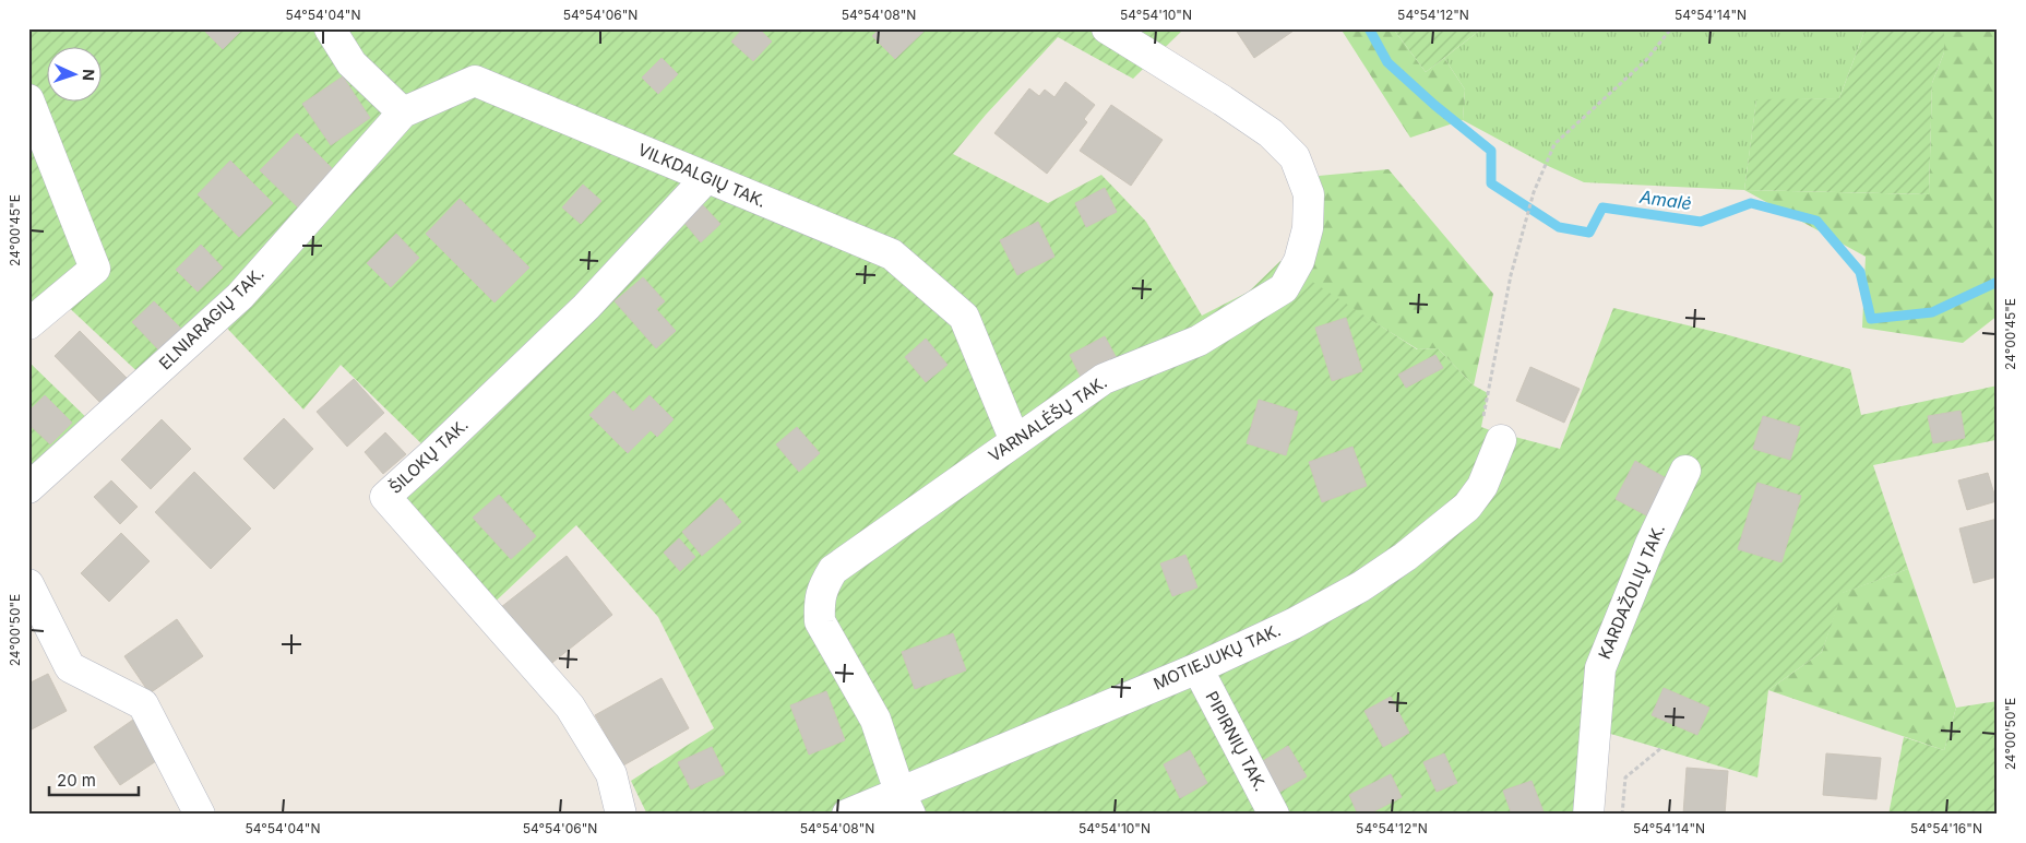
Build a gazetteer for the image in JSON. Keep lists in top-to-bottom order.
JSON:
{
  "streets": {
    "street": [
      "VILKDALGIŲ TAK.",
      "ELNIARAGIŲ TAK.",
      "VARNALĖŠŲ TAK.",
      "ŠILOKŲ TAK.",
      "KARDAŽOLIŲ TAK.",
      "MOTIEJUKŲ TAK.",
      "PIPIRNIŲ TAK."
    ]
  },
  "crossings": [
    ["VILKDALGIŲ TAK.", "ELNIARAGIŲ TAK."],
    ["VILKDALGIŲ TAK.", "VARNALĖŠŲ TAK."],
    ["VILKDALGIŲ TAK.", "ŠILOKŲ TAK."],
    ["VARNALĖŠŲ TAK.", "MOTIEJUKŲ TAK."],
    ["MOTIEJUKŲ TAK.", "PIPIRNIŲ TAK."]
  ],
  "water": ["Amalė"],
  "scale_bar": "20 m",
  "north": "right",
  "coordinates": [
    "54°54'04\"N",
    "54°54'06\"N",
    "54°54'08\"N",
    "54°54'10\"N",
    "54°54'12\"N",
    "54°54'14\"N",
    "24°00'45\"E",
    "24°00'50\"E",
    "54°54'16\"N"
  ]
}
